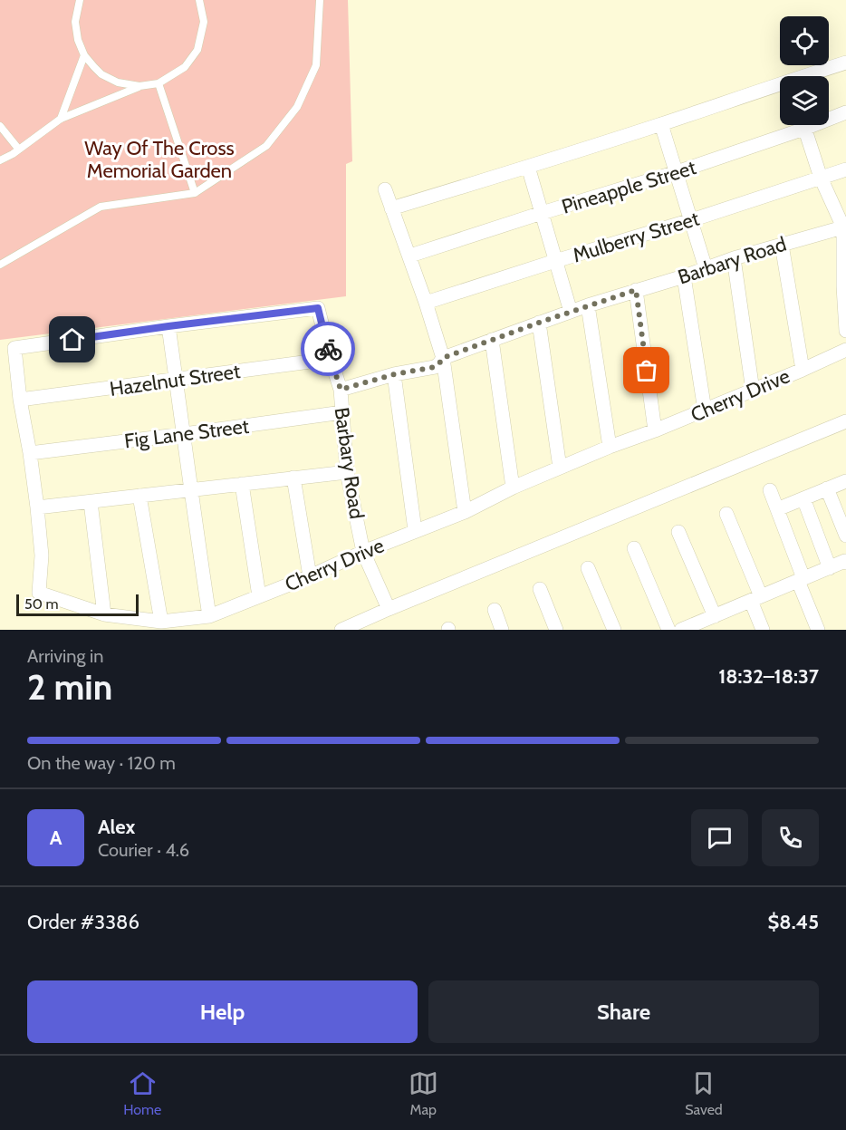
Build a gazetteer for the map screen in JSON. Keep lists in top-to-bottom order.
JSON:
{
  "streets": {
    "street": [
      "Pineapple Street",
      "Mulberry Street",
      "Barbary Road",
      "Hazelnut Street",
      "Cherry Drive",
      "Fig Lane Street"
    ]
  },
  "crossings": [
    ["Barbary Road", "Cherry Drive"],
    ["Barbary Road", "Fig Lane Street"],
    ["Hazelnut Street", "Cherry Drive"],
    ["Cherry Drive", "Fig Lane Street"]
  ],
  "parks": ["Way Of The Cross Memorial Garden"],
  "scale_bar": "50 m",
  "page": {
    "scale": "50 m",
    "heading": ["2 min", "Arriving in", "18:32–18:37"],
    "panel": [
      "Alex",
      "Courier · 4.6",
      "Order #3386",
      "$8.45"
    ],
    "bar": "On the way · 120 m",
    "round": "A",
    "buttons": ["Help", "Share"],
    "tabs": ["Home", "Map", "Saved"]
  }
}
